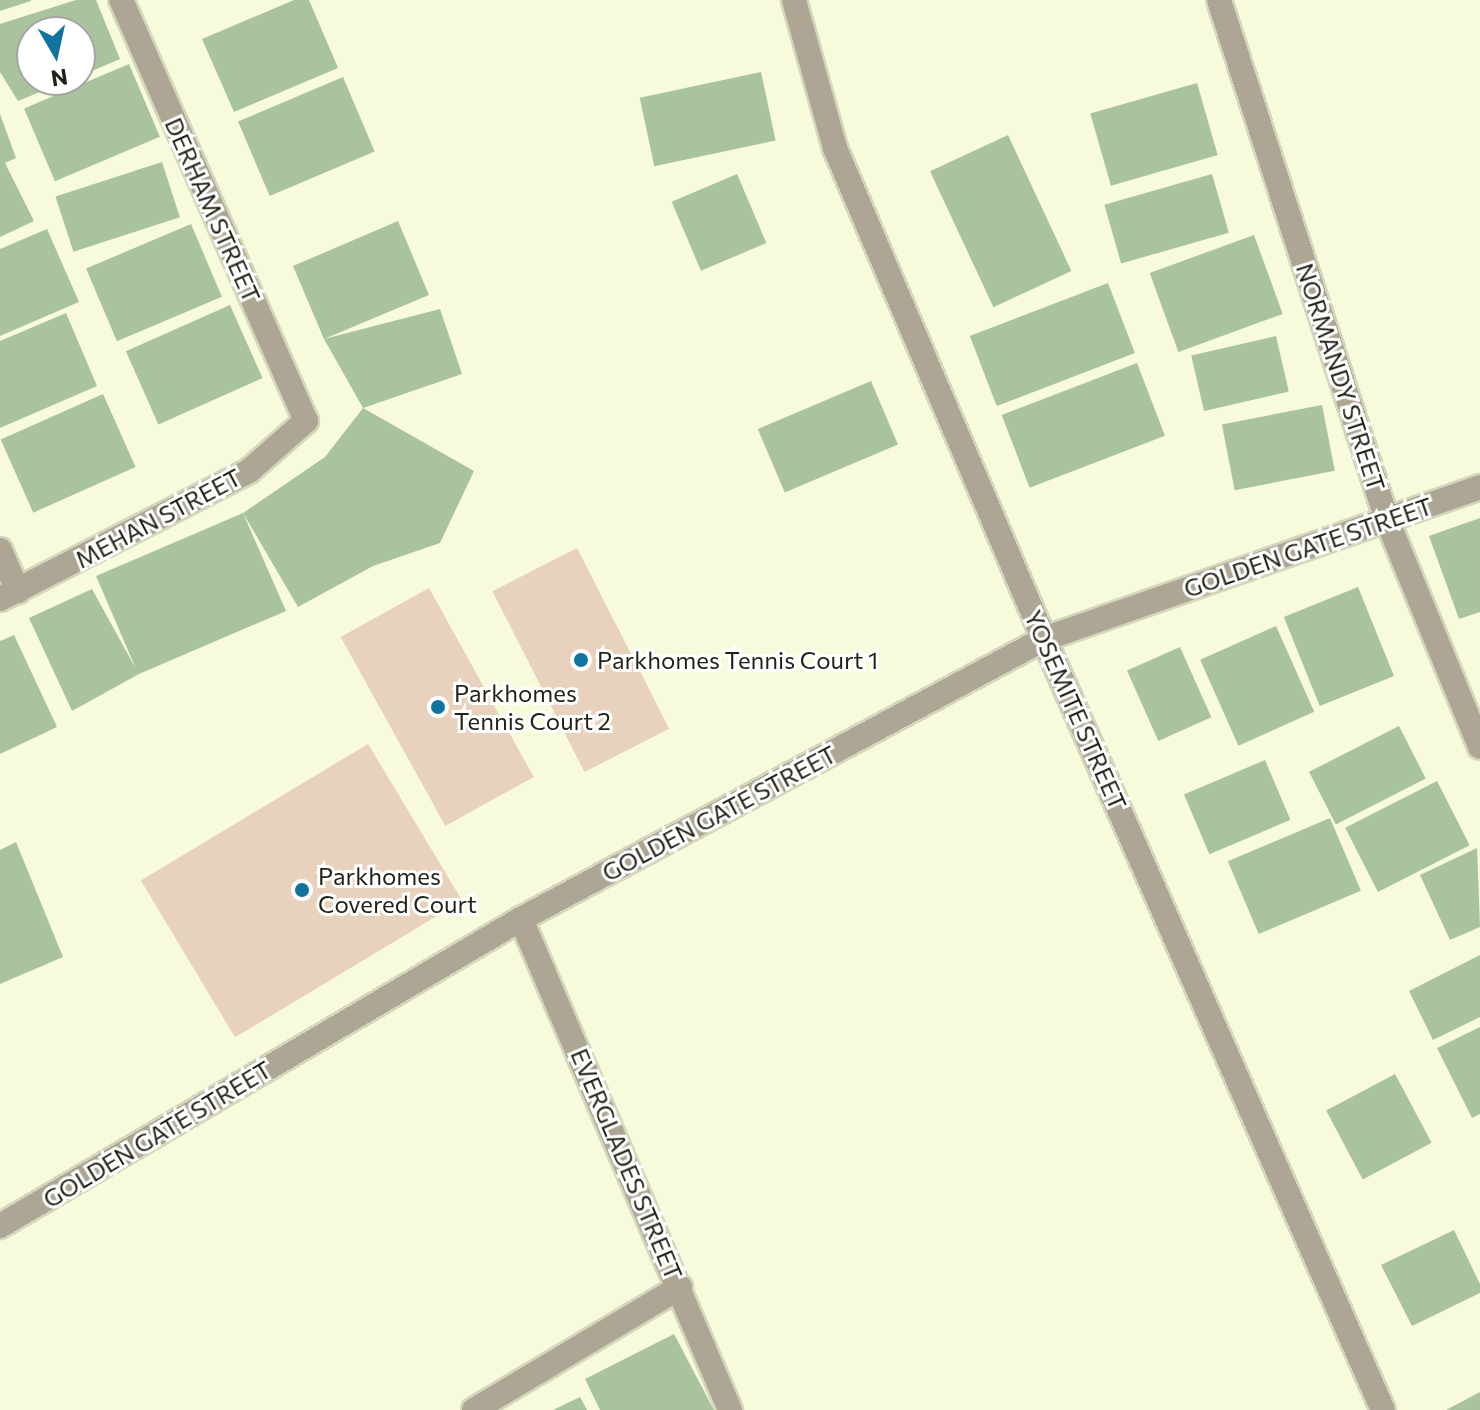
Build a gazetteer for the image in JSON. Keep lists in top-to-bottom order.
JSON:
{
  "streets": {
    "street": [
      "DERHAM STREET",
      "NORMANDY STREET",
      "MEHAN STREET",
      "GOLDEN GATE STREET",
      "YOSEMITE STREET",
      "EVERGLADES STREET"
    ]
  },
  "crossings": [
    ["DERHAM STREET", "MEHAN STREET"],
    ["NORMANDY STREET", "GOLDEN GATE STREET"],
    ["GOLDEN GATE STREET", "YOSEMITE STREET"],
    ["GOLDEN GATE STREET", "EVERGLADES STREET"]
  ],
  "places": ["Parkhomes Tennis Court 1", "Parkhomes Tennis Court 2", "Parkhomes Covered Court"],
  "north": "bottom"
}
